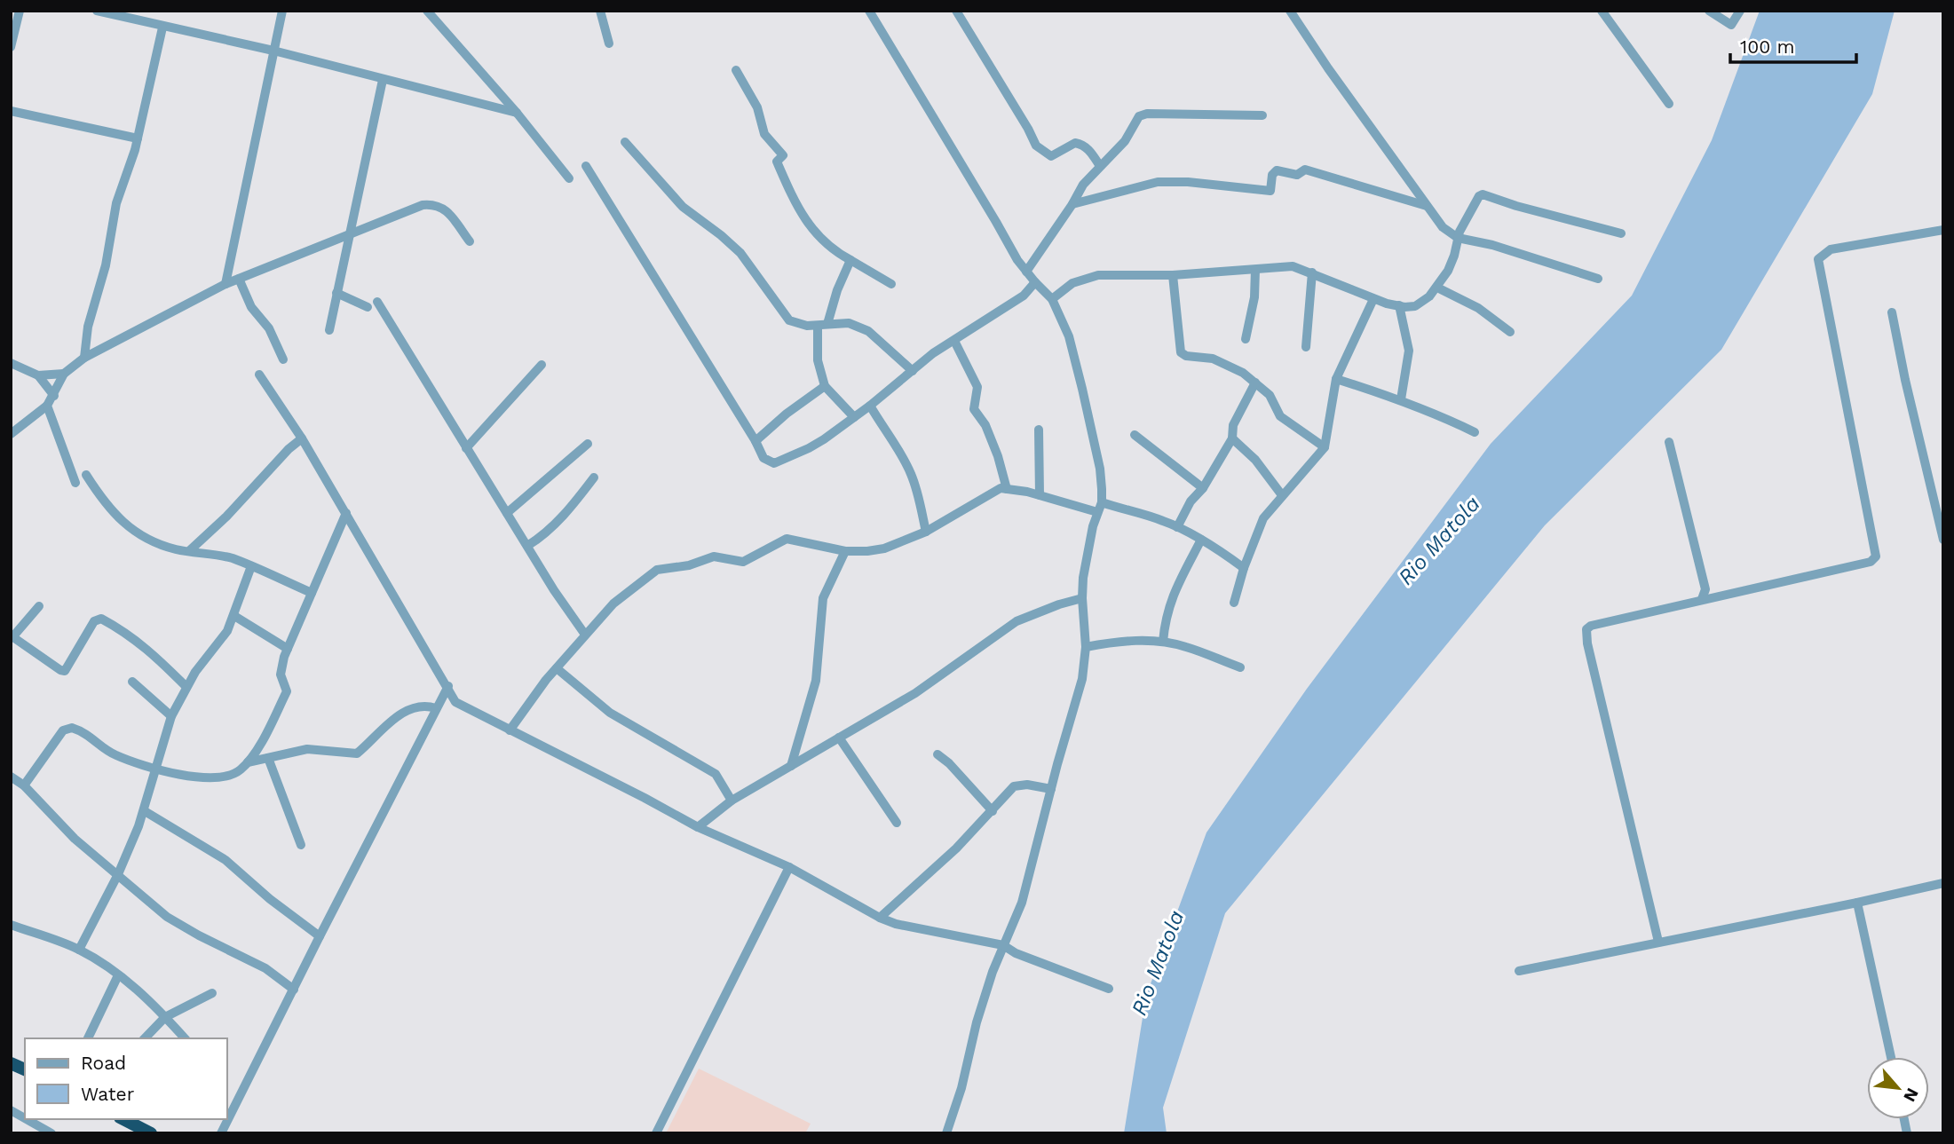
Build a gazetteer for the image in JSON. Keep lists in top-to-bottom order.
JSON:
{
  "water": ["Rio Matola"],
  "legend": ["Road", "Water"],
  "scale_bar": "100 m",
  "north": "bottom right"
}
